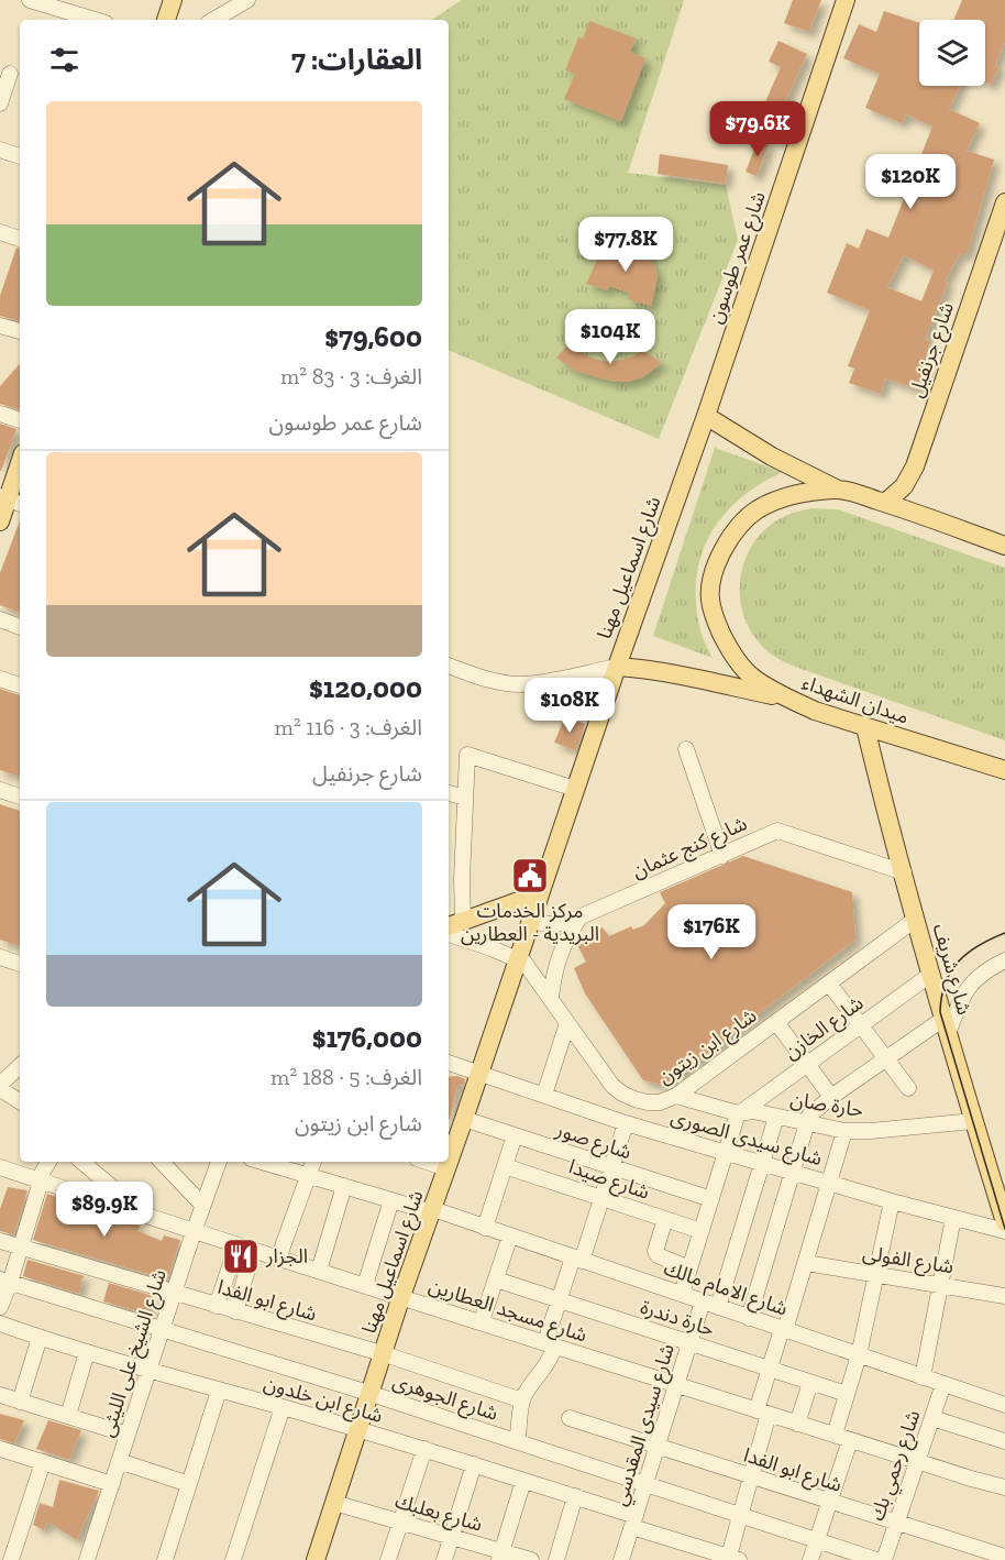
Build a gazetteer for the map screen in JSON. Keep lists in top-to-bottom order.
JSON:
{
  "streets": {
    "main road": [
      "شارع عمر طوسون",
      "شارع جرنفيل",
      "شارع اسماعيل مهنا",
      "ميدان الشهداء",
      "شارع شريف"
    ],
    "street": [
      "شارع كنج عثمان",
      "شارع الخازن",
      "شارع ابن زيتون",
      "حارة صان",
      "شارع سيدى الصورى",
      "شارع صور",
      "شارع صيدا",
      "شارع الفولى",
      "شارع الامام مالك",
      "شارع ابو الفدا",
      "شارع مسجد العطارين",
      "حارة دندرة",
      "شارع الشيخ على الليثى",
      "شارع الجوهرى",
      "شارع ابن خلدون",
      "شارع سيدى المقدسي",
      "شارع رحمي بك",
      "شارع بعلبك"
    ]
  },
  "crossings": [
    ["شارع عمر طوسون", "شارع اسماعيل مهنا"],
    ["شارع جرنفيل", "ميدان الشهداء"],
    ["شارع اسماعيل مهنا", "شارع كنج عثمان"],
    ["شارع اسماعيل مهنا", "شارع ابن زيتون"],
    ["شارع اسماعيل مهنا", "شارع سيدى الصورى"],
    ["شارع اسماعيل مهنا", "شارع صور"],
    ["شارع اسماعيل مهنا", "شارع الامام مالك"],
    ["شارع اسماعيل مهنا", "شارع ابو الفدا"],
    ["شارع اسماعيل مهنا", "شارع مسجد العطارين"],
    ["شارع اسماعيل مهنا", "شارع الجوهرى"],
    ["شارع اسماعيل مهنا", "شارع ابن خلدون"],
    ["شارع اسماعيل مهنا", "شارع بعلبك"],
    ["ميدان الشهداء", "شارع شريف"],
    ["شارع كنج عثمان", "شارع شريف"],
    ["شارع شريف", "شارع الخازن"],
    ["شارع شريف", "شارع ابن زيتون"],
    ["شارع شريف", "حارة صان"],
    ["شارع الخازن", "حارة صان"],
    ["شارع ابن زيتون", "حارة صان"],
    ["شارع الامام مالك", "شارع سيدى المقدسي"],
    ["شارع الامام مالك", "شارع رحمي بك"],
    ["شارع ابو الفدا", "شارع الشيخ على الليثى"],
    ["شارع ابو الفدا", "شارع سيدى المقدسي"],
    ["شارع ابو الفدا", "شارع رحمي بك"],
    ["شارع مسجد العطارين", "شارع الشيخ على الليثى"],
    ["شارع مسجد العطارين", "شارع سيدى المقدسي"],
    ["شارع مسجد العطارين", "شارع رحمي بك"],
    ["حارة دندرة", "شارع سيدى المقدسي"],
    ["شارع الشيخ على الليثى", "شارع الجوهرى"],
    ["شارع الشيخ على الليثى", "شارع ابن خلدون"],
    ["شارع الجوهرى", "شارع سيدى المقدسي"],
    ["شارع ابن خلدون", "شارع سيدى المقدسي"]
  ],
  "places": {
    "public building": ["مركز الخدمات البريدية - العطارين"],
    "restaurant": ["الجزار"]
  },
  "page": {
    "heading": "العقارات: 7",
    "list": [
      {
        "name": "$79,600",
        "note": "الغرف: 3 · 83 m² · شارع عمر طوسون"
      },
      {
        "name": "$120,000",
        "note": "الغرف: 3 · 116 m² · شارع جرنفيل"
      },
      {
        "name": "$176,000",
        "note": "الغرف: 5 · 188 m² · شارع ابن زيتون"
      }
    ],
    "price": [
      "$79.6K",
      "$120K",
      "$77.8K",
      "$104K",
      "$108K",
      "$176K",
      "$89.9K"
    ]
  }
}
